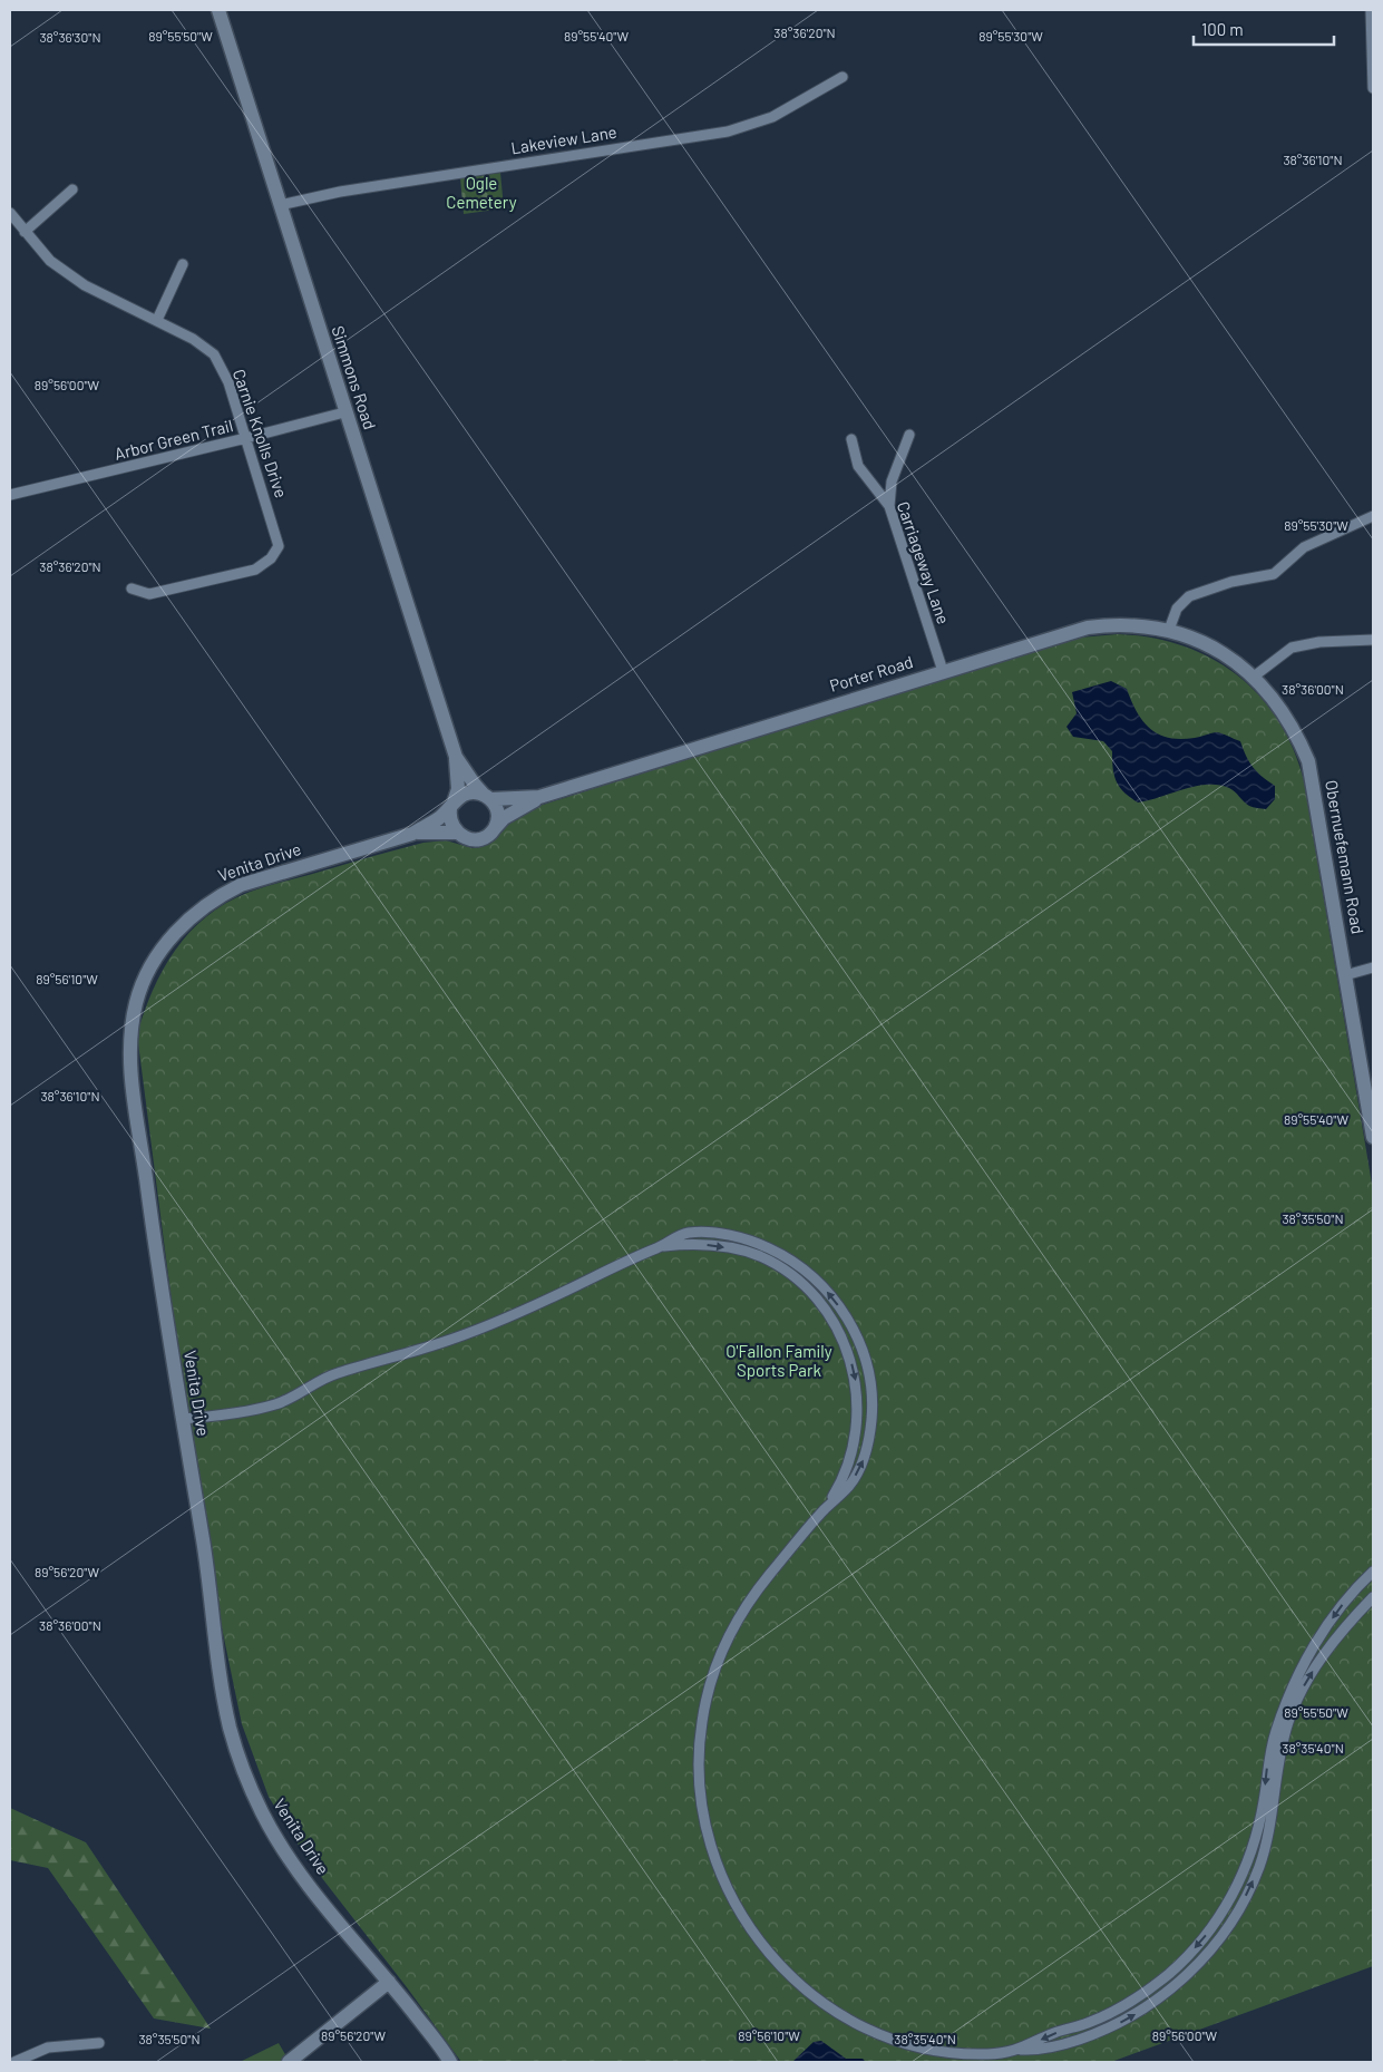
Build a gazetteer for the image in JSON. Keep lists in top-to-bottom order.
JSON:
{
  "streets": {
    "street": [
      "Lakeview Lane",
      "Simmons Road",
      "Carnie Knolls Drive",
      "Arbor Green Trail",
      "Carriageway Lane",
      "Porter Road",
      "Obernuefemann Road",
      "Venita Drive"
    ]
  },
  "crossings": [
    ["Lakeview Lane", "Simmons Road"],
    ["Simmons Road", "Arbor Green Trail"],
    ["Simmons Road", "Porter Road"],
    ["Simmons Road", "Venita Drive"],
    ["Carnie Knolls Drive", "Arbor Green Trail"],
    ["Carriageway Lane", "Porter Road"],
    ["Porter Road", "Obernuefemann Road"],
    ["Porter Road", "Venita Drive"]
  ],
  "parks": ["Ogle Cemetery", "O'Fallon Family Sports Park"],
  "scale_bar": "100 m",
  "coordinates": [
    "38°36'20\"N",
    "89°55'40\"W",
    "89°55'50\"W",
    "89°55'30\"W",
    "38°36'30\"N",
    "38°36'10\"N",
    "89°56'00\"W",
    "38°36'00\"N",
    "89°56'10\"W",
    "38°35'50\"N",
    "89°56'20\"W",
    "38°35'40\"N"
  ]
}
